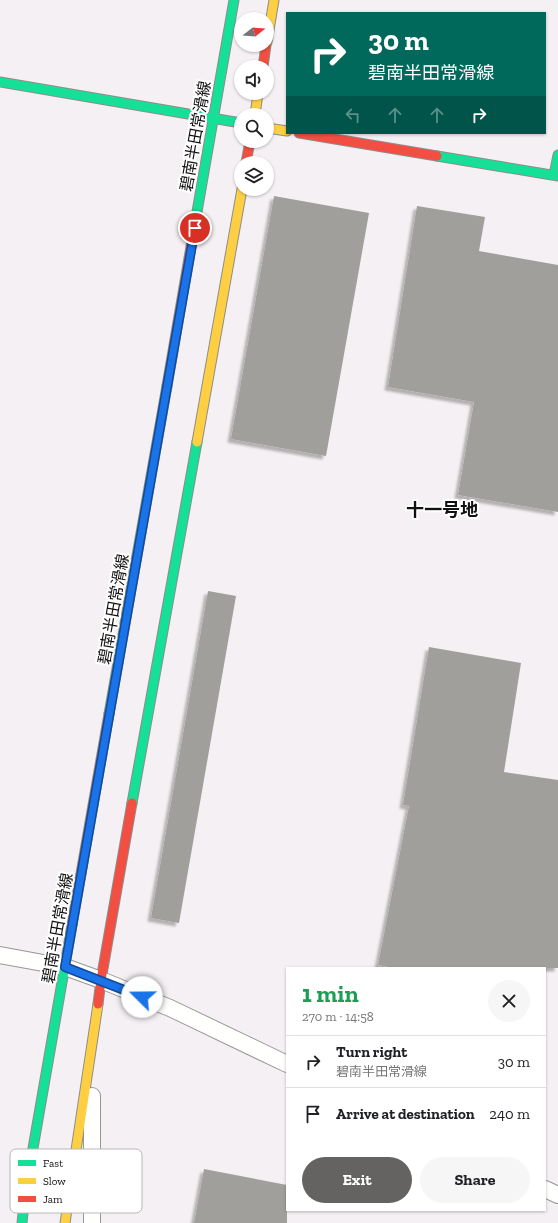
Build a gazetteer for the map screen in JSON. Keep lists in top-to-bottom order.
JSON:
{
  "streets": {
    "main road": ["碧南半田常滑線"]
  },
  "districts": ["十一号地"],
  "legend": ["Fast", "Slow", "Jam"],
  "north": "right",
  "page": {
    "turn": ["30 m", "碧南半田常滑線"],
    "heading": ["1 min", "270 m · 14:58"],
    "list": [
      {
        "name": "Turn right",
        "note": "碧南半田常滑線",
        "value": "30 m"
      },
      {
        "name": "Arrive at destination",
        "value": "240 m"
      }
    ],
    "buttons": ["Exit", "Share"]
  }
}
